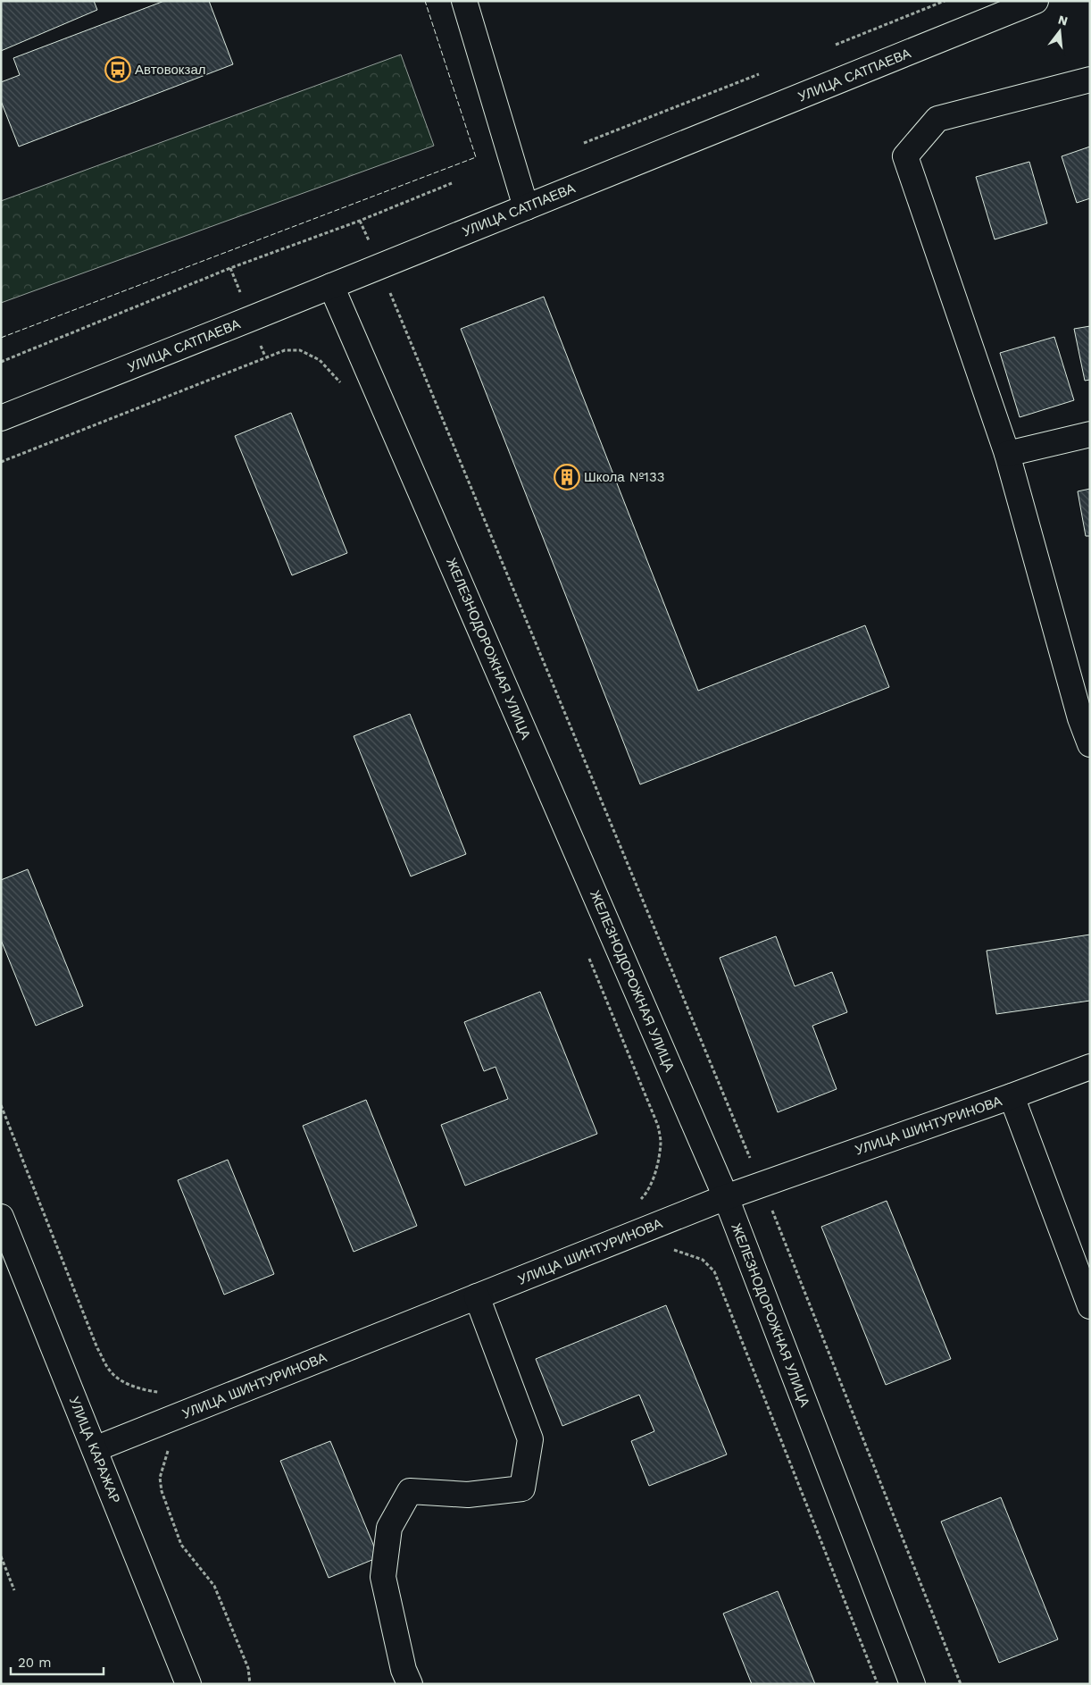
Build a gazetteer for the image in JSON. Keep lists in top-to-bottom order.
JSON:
{
  "streets": {
    "street": [
      "УЛИЦА САТПАЕВА",
      "ЖЕЛЕЗНОДОРОЖНАЯ УЛИЦА",
      "УЛИЦА ШИНТУРИНОВА",
      "УЛИЦА КАРАЖАР"
    ]
  },
  "crossings": [
    ["УЛИЦА САТПАЕВА", "ЖЕЛЕЗНОДОРОЖНАЯ УЛИЦА"],
    ["ЖЕЛЕЗНОДОРОЖНАЯ УЛИЦА", "УЛИЦА ШИНТУРИНОВА"],
    ["УЛИЦА ШИНТУРИНОВА", "УЛИЦА КАРАЖАР"]
  ],
  "places": {
    "bus stop": ["Автовокзал"],
    "building": ["Школа №133"]
  },
  "scale_bar": "20 m",
  "north": "top"
}
